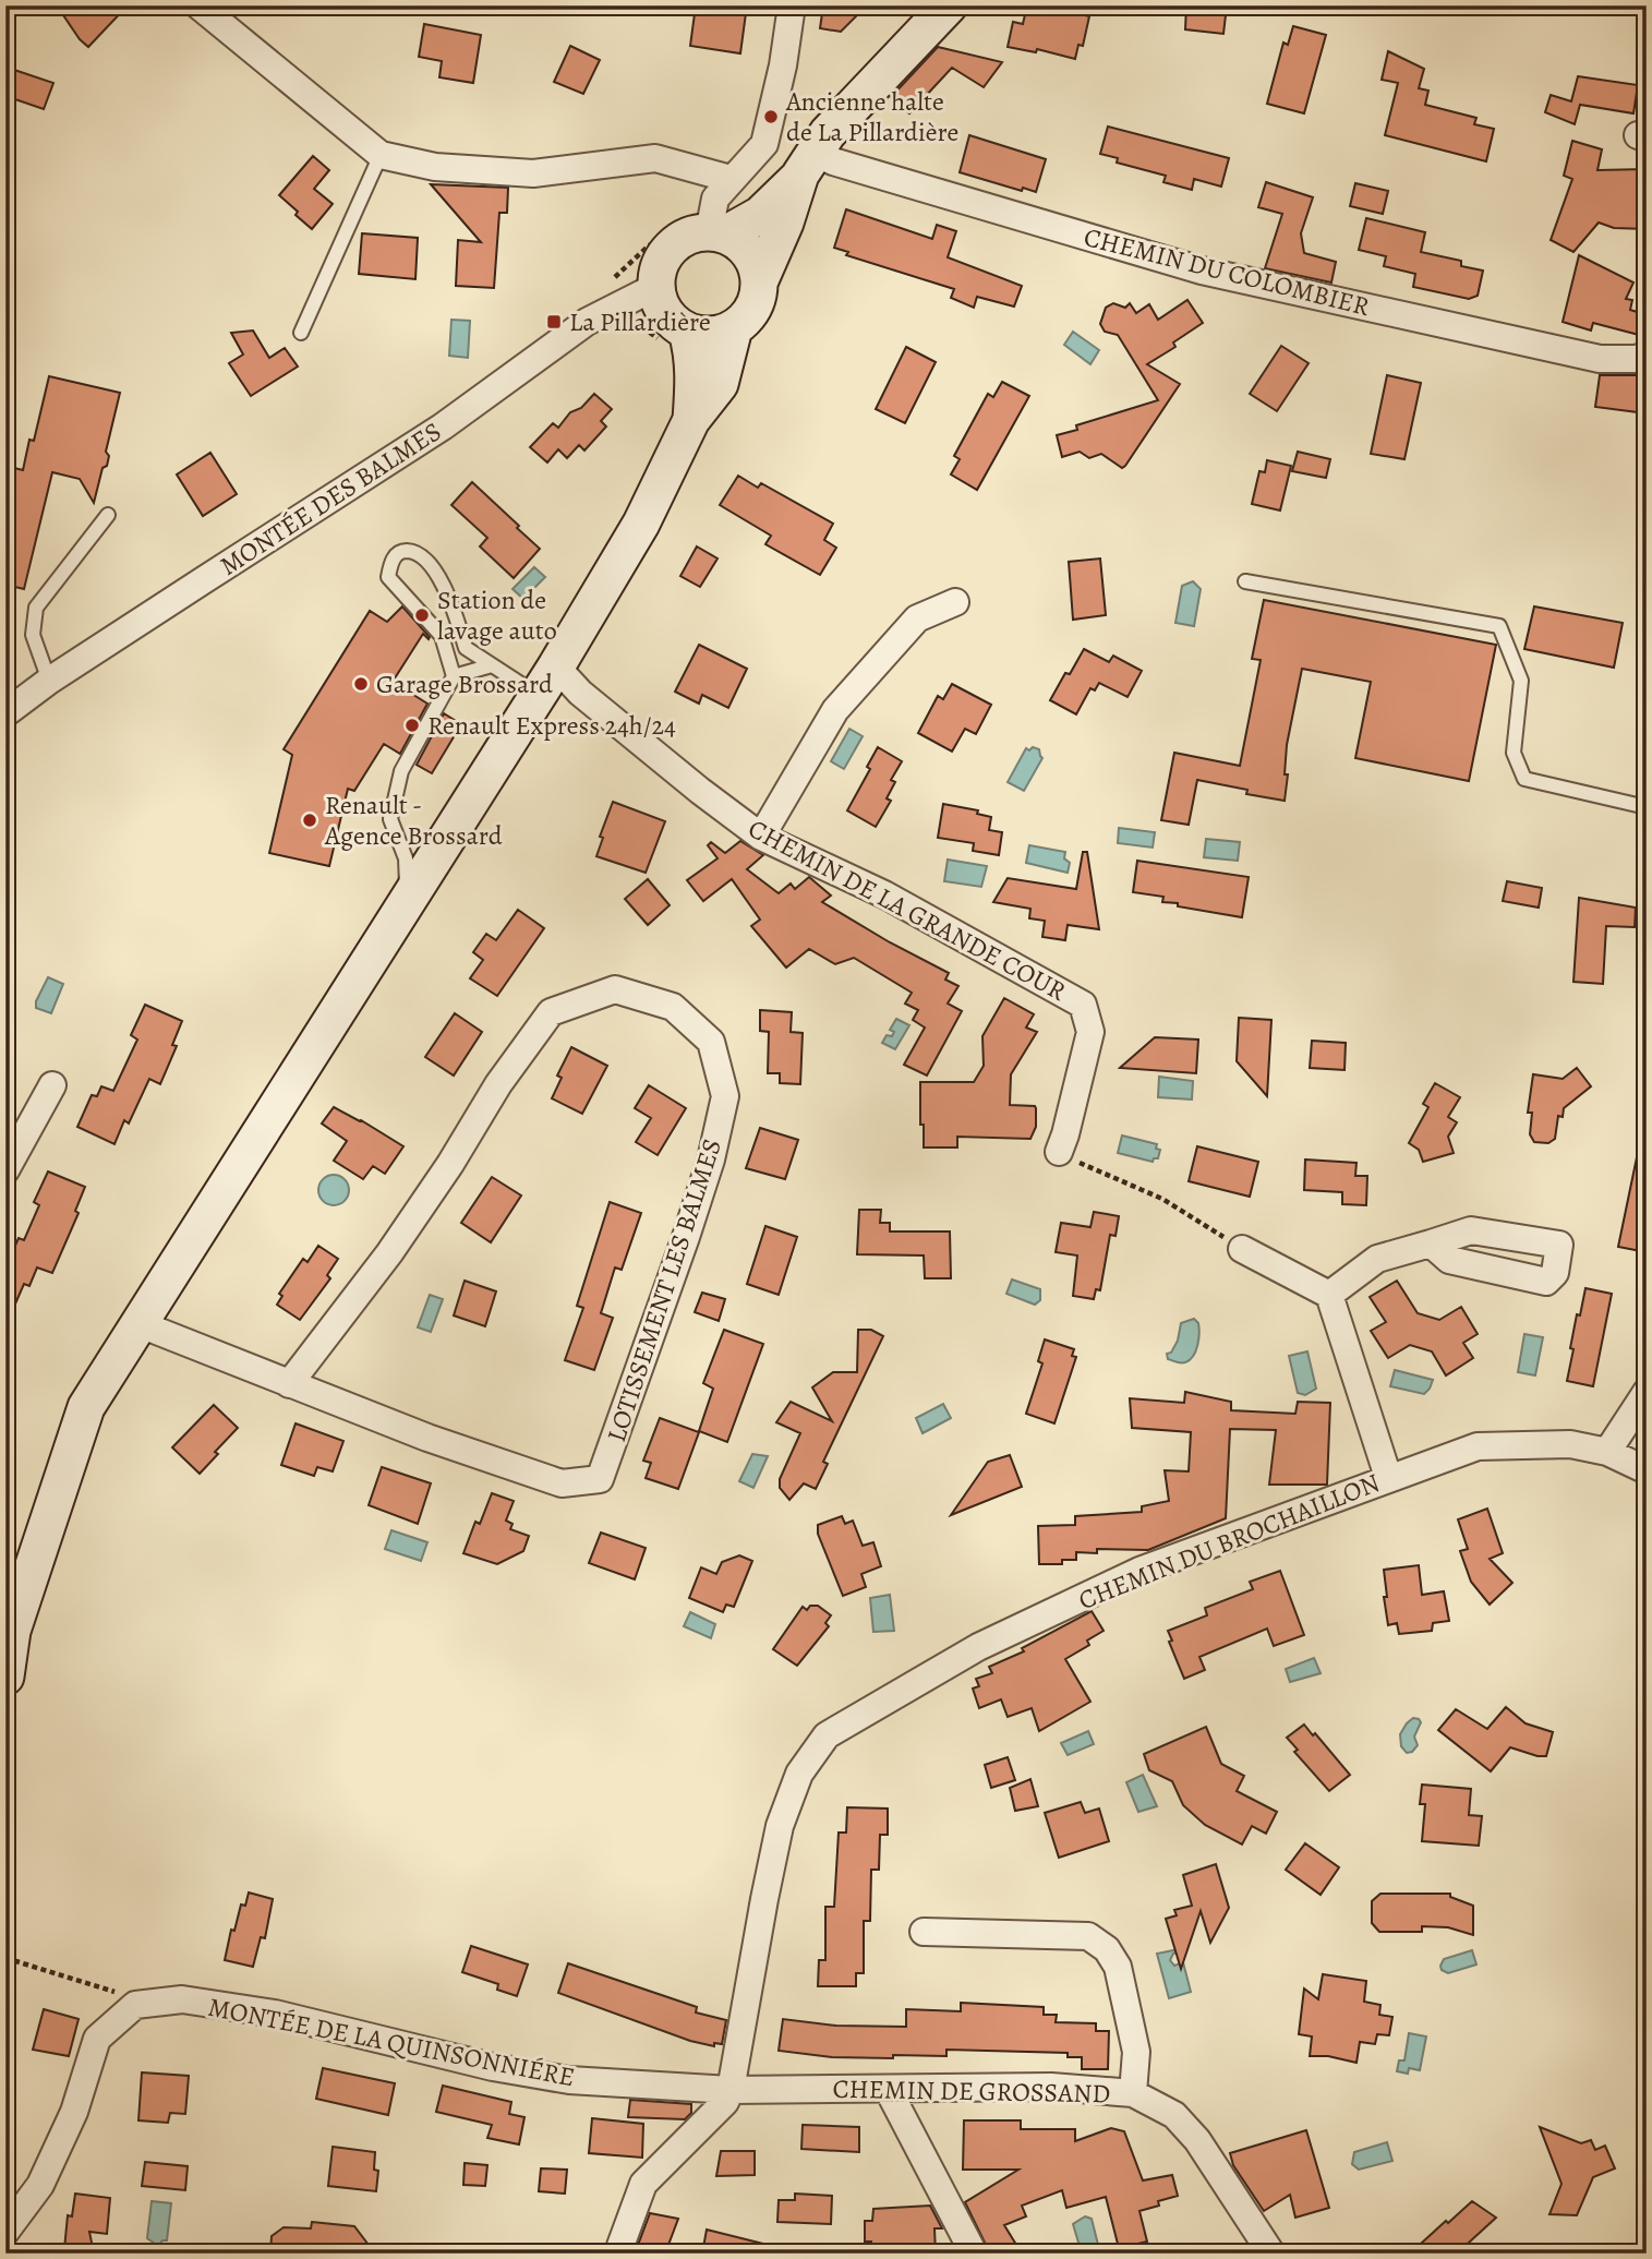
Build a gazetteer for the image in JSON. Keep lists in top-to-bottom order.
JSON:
{
  "streets": {
    "street": [
      "CHEMIN DU COLOMBIER",
      "MONTÉE DES BALMES",
      "CHEMIN DE LA GRANDE COUR",
      "LOTISSEMENT LES BALMES",
      "CHEMIN DU BROCHAILLON",
      "MONTÉE DE LA QUINSONNIÉRE",
      "CHEMIN DE GROSSAND"
    ]
  },
  "crossings": [
    ["CHEMIN DU BROCHAILLON", "MONTÉE DE LA QUINSONNIÉRE"],
    ["CHEMIN DU BROCHAILLON", "CHEMIN DE GROSSAND"],
    ["MONTÉE DE LA QUINSONNIÉRE", "CHEMIN DE GROSSAND"]
  ],
  "places": {
    "other": [
      "Ancienne halte de La Pillardière",
      "Station de lavage auto",
      "Garage Brossard",
      "Renault Express 24h/24",
      "Renault - Agence Brossard"
    ],
    "transit": ["La Pillardière"]
  }
}
